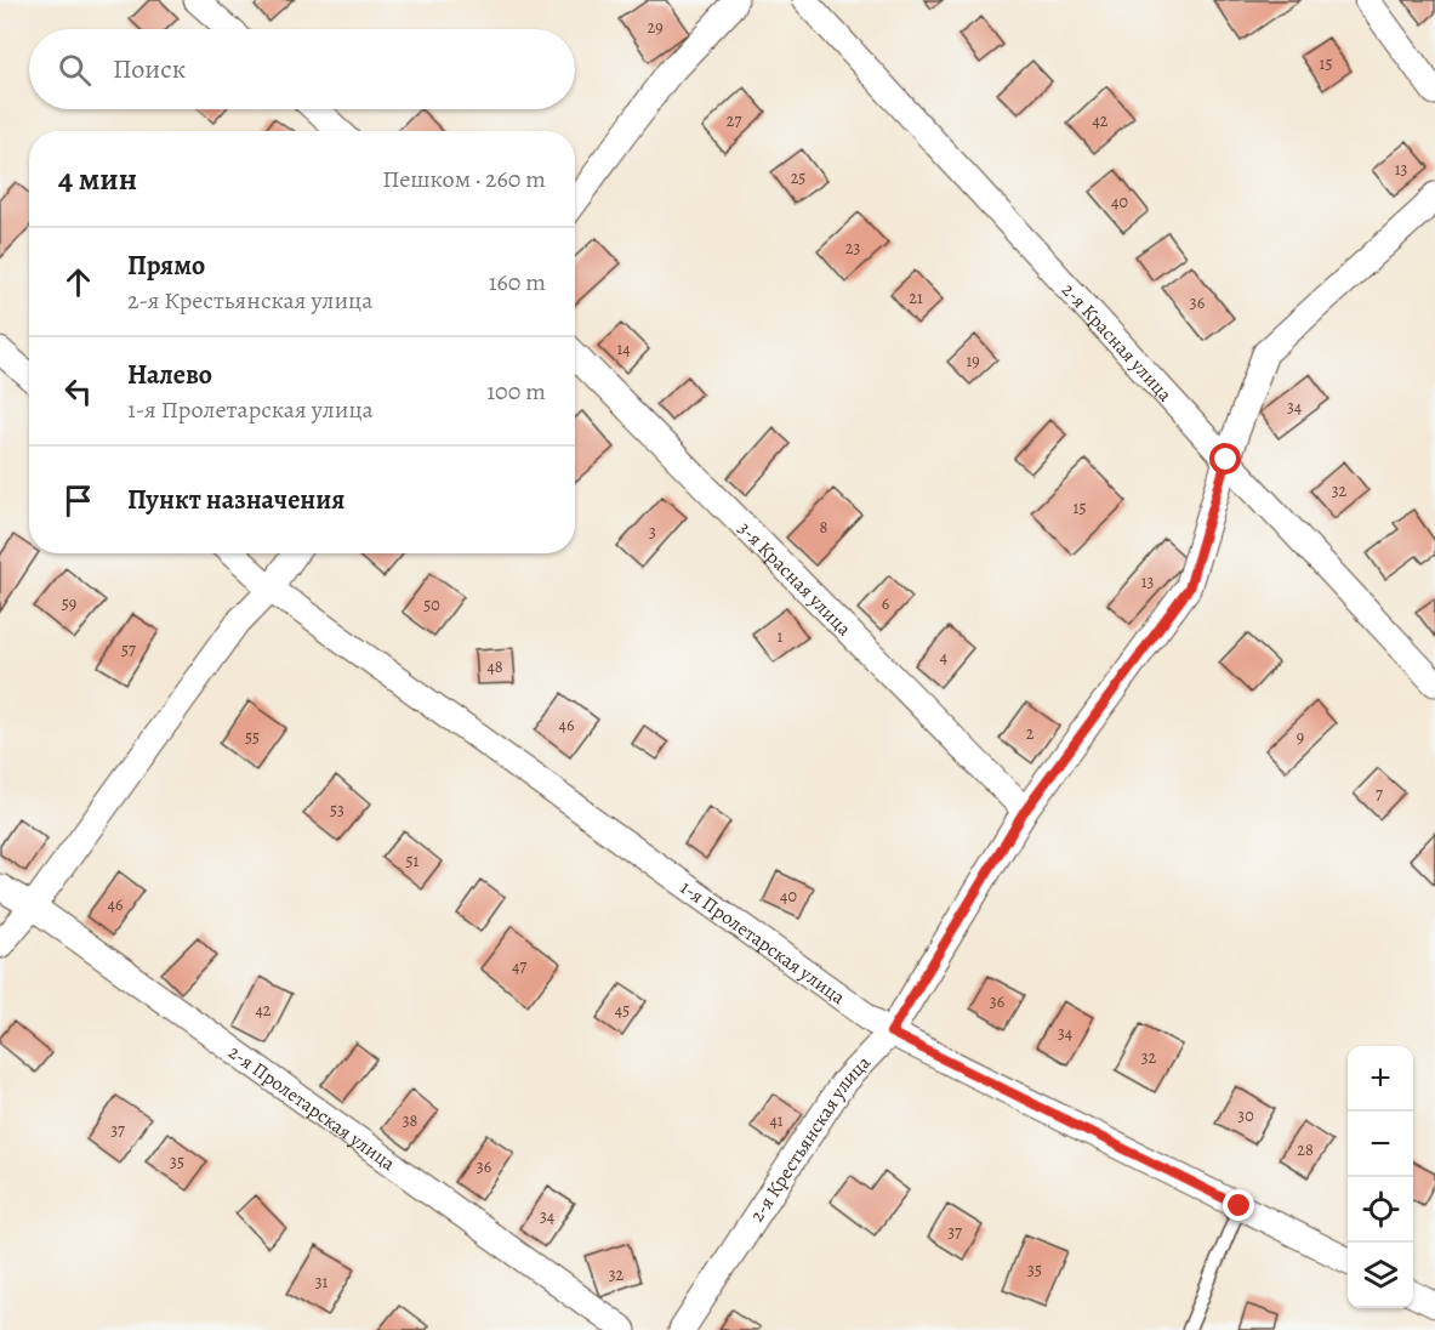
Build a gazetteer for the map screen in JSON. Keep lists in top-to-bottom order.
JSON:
{
  "streets": {
    "street": [
      "2-я Красная улица",
      "3-я Красная улица",
      "1-я Пролетарская улица",
      "2-я Пролетарская улица",
      "2-я Крестьянская улица"
    ]
  },
  "crossings": [
    ["2-я Красная улица", "2-я Крестьянская улица"],
    ["3-я Красная улица", "2-я Крестьянская улица"],
    ["1-я Пролетарская улица", "2-я Крестьянская улица"]
  ],
  "house_numbers": [
    "29",
    "15",
    "27",
    "42",
    "13",
    "25",
    "40",
    "23",
    "21",
    "36",
    "14",
    "19",
    "34",
    "32",
    "15",
    "8",
    "3",
    "13",
    "59",
    "6",
    "50",
    "1",
    "57",
    "4",
    "48",
    "46",
    "2",
    "55",
    "9",
    "7",
    "53",
    "51",
    "40",
    "46",
    "47",
    "36",
    "42",
    "45",
    "34",
    "32",
    "30",
    "38",
    "41",
    "37",
    "28",
    "35",
    "36",
    "34",
    "37",
    "35",
    "32",
    "31"
  ],
  "page": {
    "search": "Поиск",
    "heading": ["4 мин", "Пешком · 260 m"],
    "list": [
      ["Прямо", "2-я Крестьянская улица", "160 m"],
      ["Налево", "1-я Пролетарская улица", "100 m"],
      "Пункт назначения"
    ],
    "map_buttons": ["+", "−"]
  }
}
